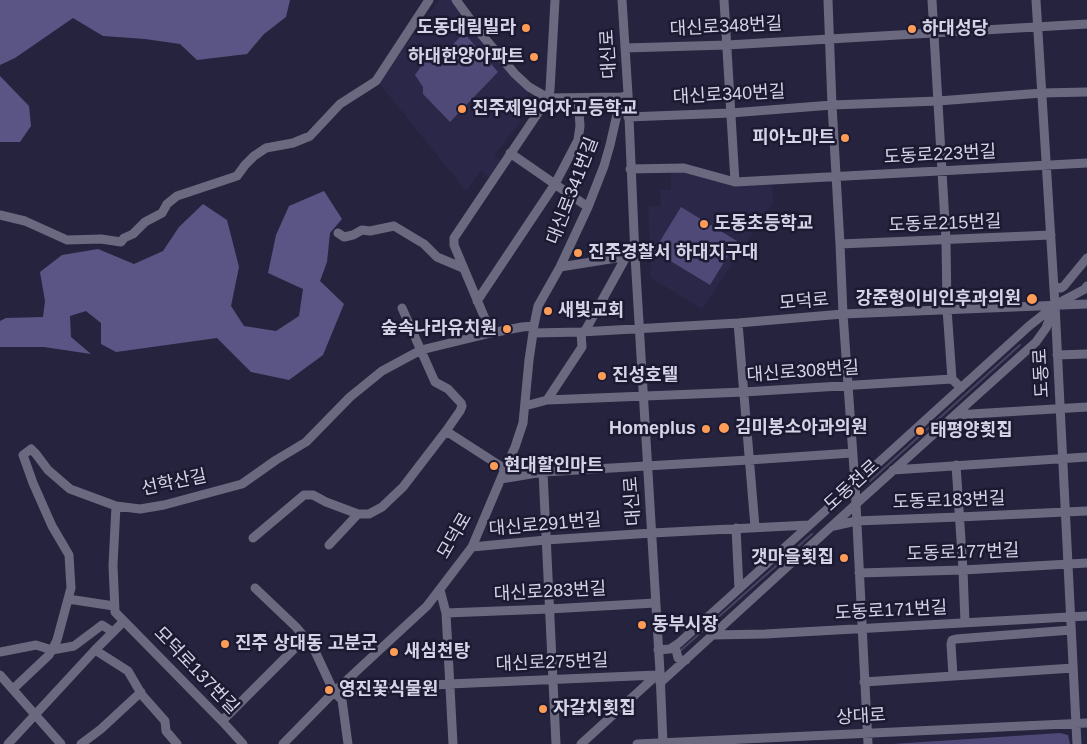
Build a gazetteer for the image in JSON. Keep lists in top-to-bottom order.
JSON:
{
  "streets": {
    "street": [
      "대신로348번길",
      "대신로",
      "대신로340번길",
      "도동로223번길",
      "대신로341번길",
      "도동로215번길",
      "모덕로",
      "대신로308번길",
      "도동로",
      "선학산길",
      "도동천로",
      "도동로183번길",
      "대신로291번길",
      "도동로177번길",
      "대신로283번길",
      "도동로171번길",
      "대신로275번길",
      "모덕로137번길",
      "상대로"
    ]
  },
  "crossings": [
    ["대신로348번길", "대신로"],
    ["대신로348번길", "도동로"],
    ["대신로", "대신로340번길"],
    ["대신로", "도동로223번길"],
    ["대신로", "대신로341번길"],
    ["대신로", "모덕로"],
    ["대신로", "대신로308번길"],
    ["대신로", "도동천로"],
    ["대신로", "대신로291번길"],
    ["대신로", "대신로283번길"],
    ["대신로", "대신로275번길"],
    ["대신로", "상대로"],
    ["대신로340번길", "도동로"],
    ["도동로223번길", "도동로"],
    ["대신로341번길", "모덕로"],
    ["대신로341번길", "선학산길"],
    ["도동로215번길", "도동로"],
    ["모덕로", "대신로308번길"],
    ["모덕로", "도동로"],
    ["모덕로", "선학산길"],
    ["모덕로", "도동천로"],
    ["모덕로", "대신로291번길"],
    ["모덕로", "대신로275번길"],
    ["도동로", "도동천로"],
    ["도동로", "도동로183번길"],
    ["도동로", "도동로177번길"],
    ["도동로", "도동로171번길"],
    ["도동로", "상대로"],
    ["도동천로", "대신로291번길"],
    ["도동천로", "도동로171번길"],
    ["도동천로", "대신로275번길"]
  ],
  "places": [
    "도동대림빌라",
    "하대성당",
    "하대한양아파트",
    "진주제일여자고등학교",
    "피아노마트",
    "도동초등학교",
    "진주경찰서 하대지구대",
    "강준형이비인후과의원",
    "새빛교회",
    "숲속나라유치원",
    "진성호텔",
    "김미봉소아과의원",
    "Homeplus",
    "태평양횟집",
    "현대할인마트",
    "갯마을횟집",
    "동부시장",
    "진주 상대동 고분군",
    "새심천탕",
    "영진꽃식물원",
    "자갈치횟집"
  ]
}
